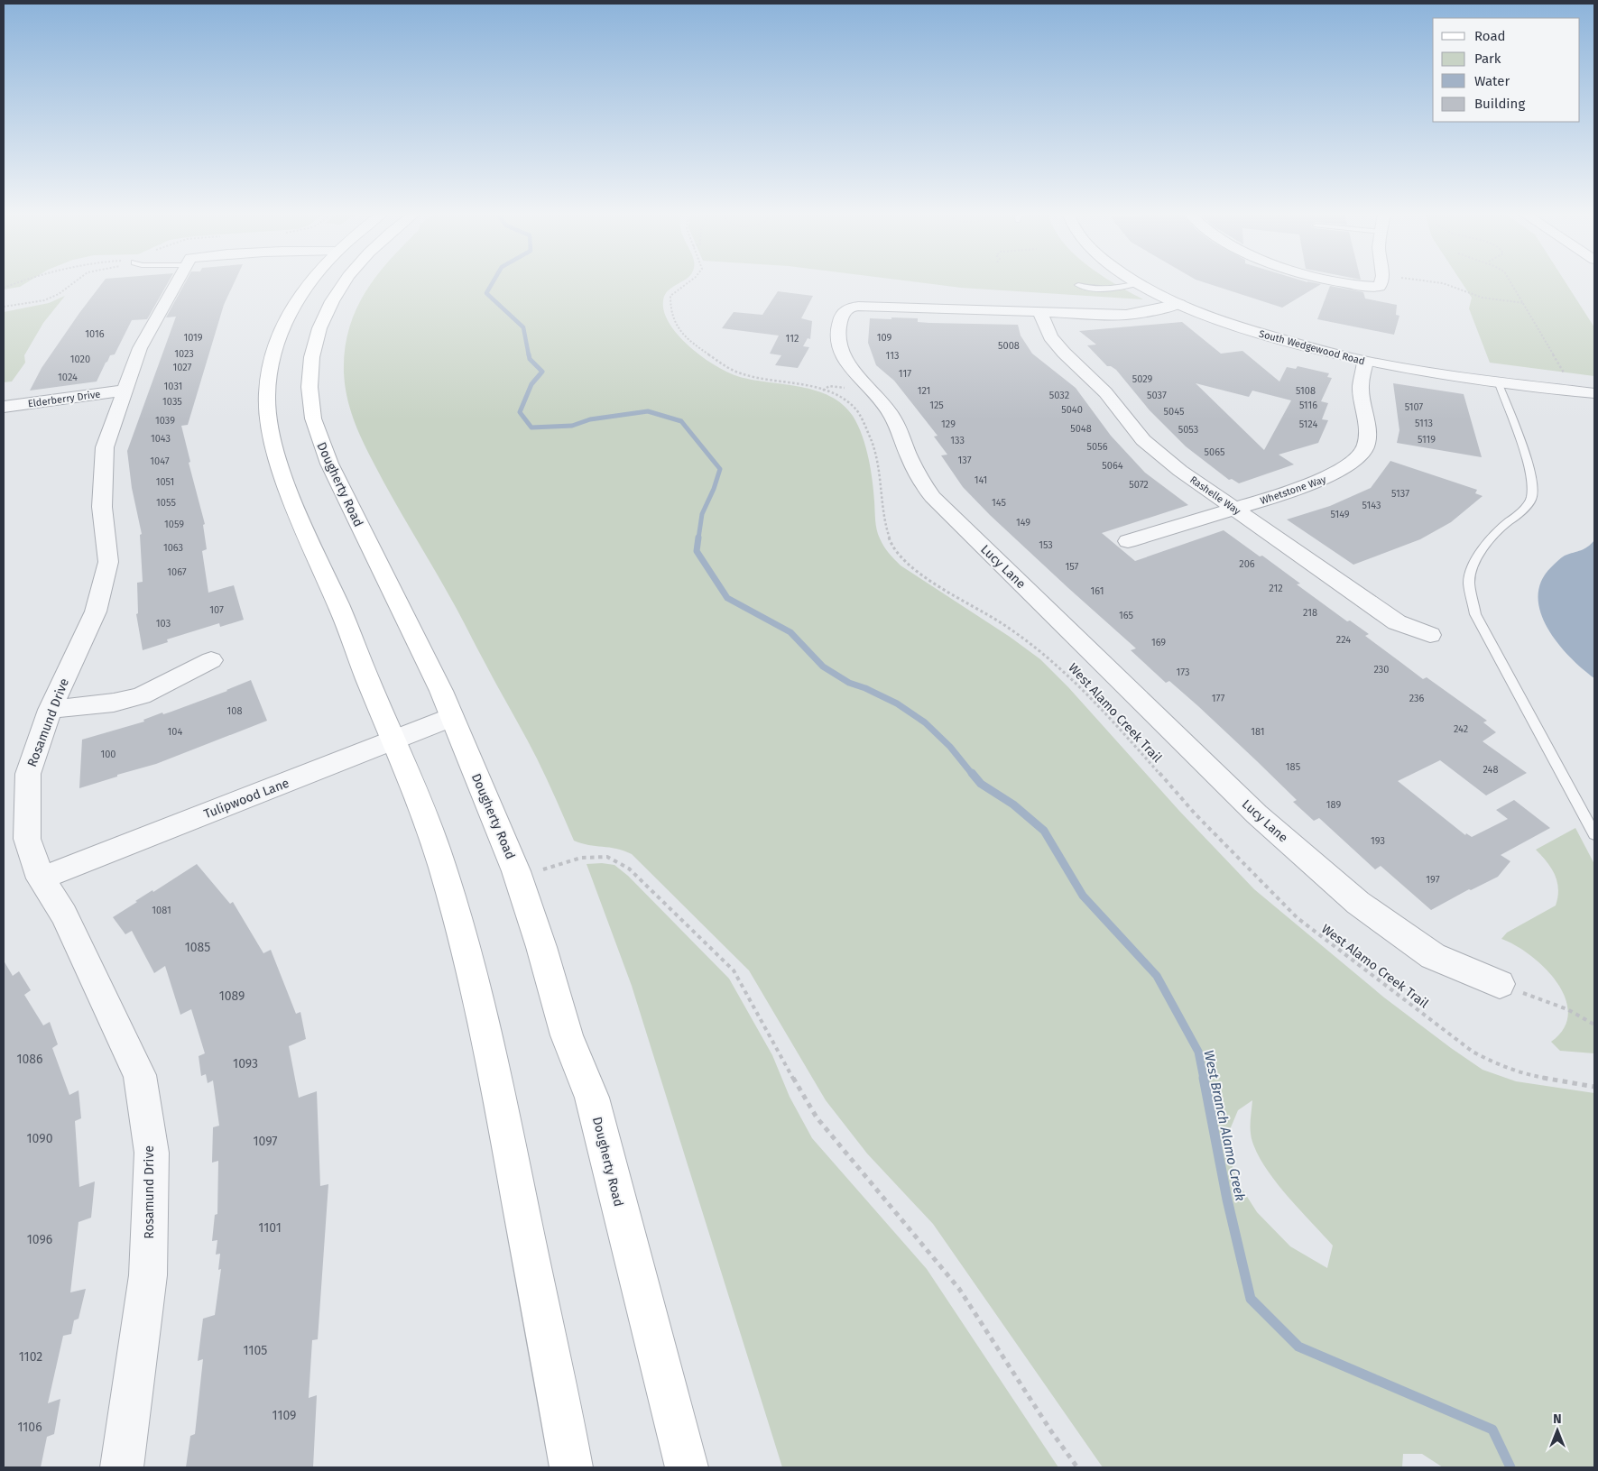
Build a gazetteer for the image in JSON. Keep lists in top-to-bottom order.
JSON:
{
  "streets": {
    "main road": ["Dougherty Road"],
    "street": [
      "South Wedgewood Road",
      "Elderberry Drive",
      "Whetstone Way",
      "Rashelle Way",
      "Lucy Lane",
      "Rosamund Drive",
      "Tulipwood Lane"
    ],
    "path": ["West Alamo Creek Trail"]
  },
  "crossings": [
    ["South Wedgewood Road", "Whetstone Way"],
    ["South Wedgewood Road", "Lucy Lane"],
    ["Elderberry Drive", "Rosamund Drive"],
    ["Dougherty Road", "Tulipwood Lane"],
    ["Whetstone Way", "Rashelle Way"],
    ["Rashelle Way", "Lucy Lane"],
    ["Rosamund Drive", "Tulipwood Lane"]
  ],
  "water": ["West Branch Alamo Creek"],
  "house_numbers": [
    "1016",
    "1019",
    "109",
    "112",
    "5008",
    "1023",
    "113",
    "1020",
    "1027",
    "117",
    "1024",
    "5029",
    "1031",
    "121",
    "5108",
    "5032",
    "5037",
    "1035",
    "125",
    "5116",
    "5107",
    "5040",
    "5045",
    "1039",
    "5113",
    "129",
    "5124",
    "5048",
    "5053",
    "1043",
    "5119",
    "133",
    "5056",
    "5065",
    "137",
    "1047",
    "5064",
    "141",
    "1051",
    "5072",
    "5137",
    "1055",
    "145",
    "5143",
    "5149",
    "149",
    "1059",
    "153",
    "1063",
    "206",
    "157",
    "1067",
    "212",
    "161",
    "107",
    "218",
    "165",
    "103",
    "224",
    "169",
    "230",
    "173",
    "177",
    "236",
    "108",
    "242",
    "104",
    "181",
    "100",
    "185",
    "248",
    "189",
    "193",
    "197",
    "1081",
    "1085",
    "1089",
    "1086",
    "1093",
    "1090",
    "1097",
    "1101",
    "1096",
    "1105",
    "1102",
    "1109",
    "1106"
  ],
  "legend": [
    "Road",
    "Park",
    "Water",
    "Building"
  ],
  "north": "top"
}
